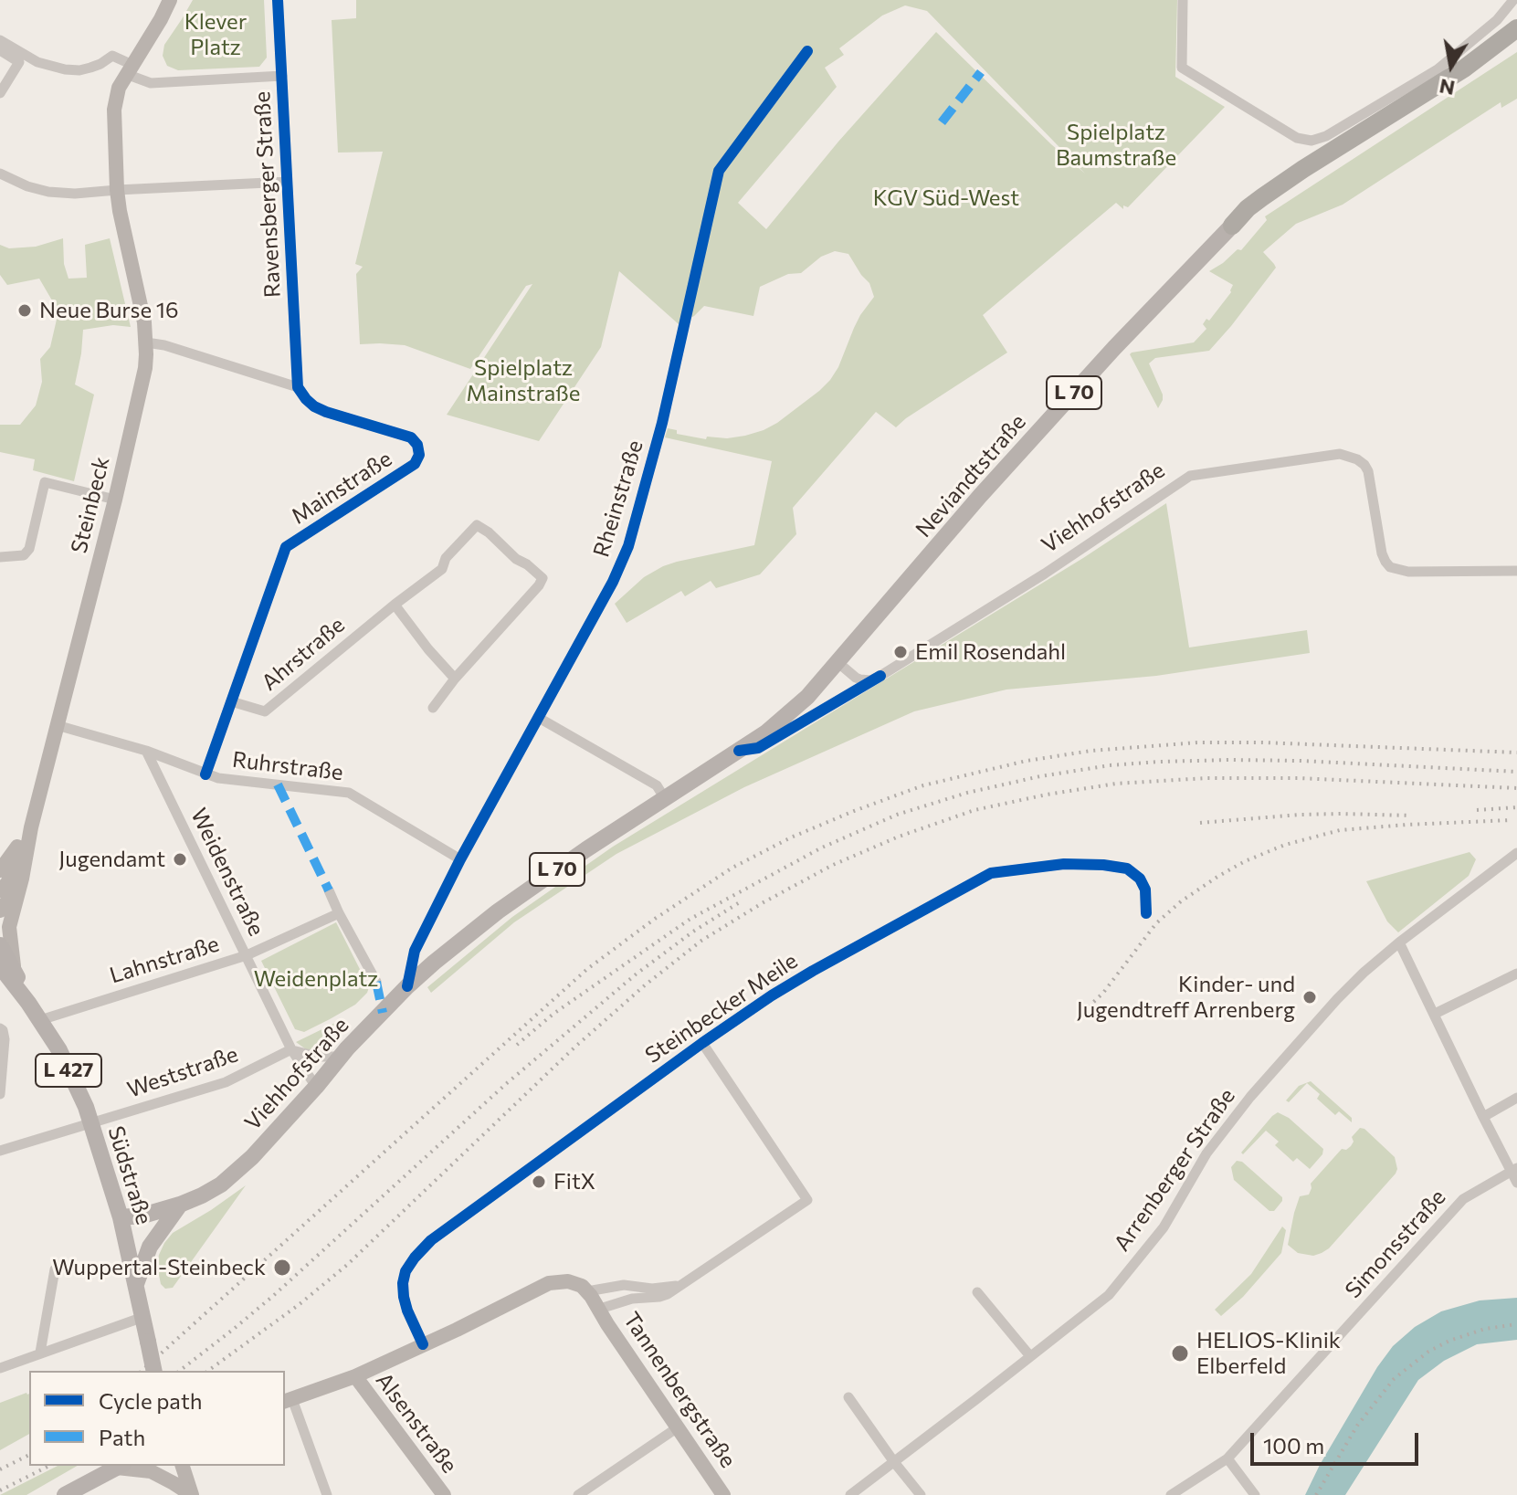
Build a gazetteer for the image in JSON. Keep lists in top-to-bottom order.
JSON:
{
  "streets": {
    "highway": ["L 70"],
    "main road": [
      "Neviandtstraße",
      "Steinbeck",
      "Viehhofstraße",
      "L 427",
      "Südstraße",
      "Tannenbergstraße",
      "Alsenstraße"
    ],
    "street": [
      "Ravensberger Straße",
      "Mainstraße",
      "Rheinstraße",
      "Ahrstraße",
      "Ruhrstraße",
      "Weidenstraße",
      "Lahnstraße",
      "Steinbecker Meile",
      "Weststraße",
      "Arrenberger Straße",
      "Simonsstraße"
    ]
  },
  "crossings": [
    ["Ravensberger Straße", "Mainstraße"],
    ["L 70", "Neviandtstraße"],
    ["Neviandtstraße", "Viehhofstraße"],
    ["Mainstraße", "Ahrstraße"],
    ["Mainstraße", "Ruhrstraße"],
    ["Rheinstraße", "Viehhofstraße"],
    ["Rheinstraße", "Ruhrstraße"],
    ["Steinbeck", "Ruhrstraße"],
    ["Viehhofstraße", "Weidenstraße"],
    ["Viehhofstraße", "Südstraße"],
    ["Ruhrstraße", "Weidenstraße"],
    ["Weidenstraße", "Lahnstraße"],
    ["Weidenstraße", "Weststraße"],
    ["Lahnstraße", "Südstraße"],
    ["Steinbecker Meile", "Tannenbergstraße"],
    ["Weststraße", "Südstraße"]
  ],
  "parks": [
    "Klever Platz",
    "Spielplatz Baumstraße",
    "KGV Süd-West",
    "Spielplatz Mainstraße",
    "Weidenplatz"
  ],
  "places": [
    "Neue Burse 16",
    "Emil Rosendahl",
    "Jugendamt",
    "Kinder- und Jugendtreff Arrenberg",
    "FitX",
    "Wuppertal-Steinbeck",
    "HELIOS-Klinik Elberfeld"
  ],
  "legend": ["Cycle path", "Path"],
  "scale_bar": "100 m",
  "north": "bottom"
}
